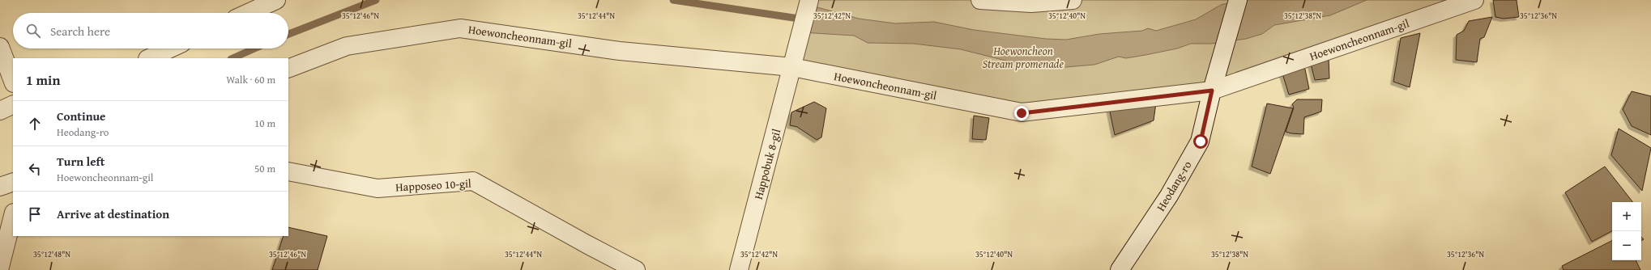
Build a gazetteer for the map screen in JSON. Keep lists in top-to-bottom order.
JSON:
{
  "streets": {
    "street": [
      "Hoewoncheonnam-gil",
      "Happobuk 8-gil",
      "Happoseo 10-gil",
      "Heodang-ro"
    ]
  },
  "crossings": [
    ["Hoewoncheonnam-gil", "Happobuk 8-gil"],
    ["Hoewoncheonnam-gil", "Heodang-ro"]
  ],
  "parks": ["Hoewoncheon Stream promenade"],
  "page": {
    "search": "Search here",
    "heading": ["1 min", "Walk · 60 m"],
    "list": [
      ["Continue", "Heodang-ro", "10 m"],
      ["Turn left", "Hoewoncheonnam-gil", "50 m"],
      "Arrive at destination"
    ],
    "map_buttons": ["+", "−"]
  },
  "coordinates": [
    "35°12'46\"N",
    "35°12'44\"N",
    "35°12'42\"N",
    "35°12'40\"N",
    "35°12'38\"N",
    "35°12'36\"N",
    "35°12'48\"N"
  ]
}
